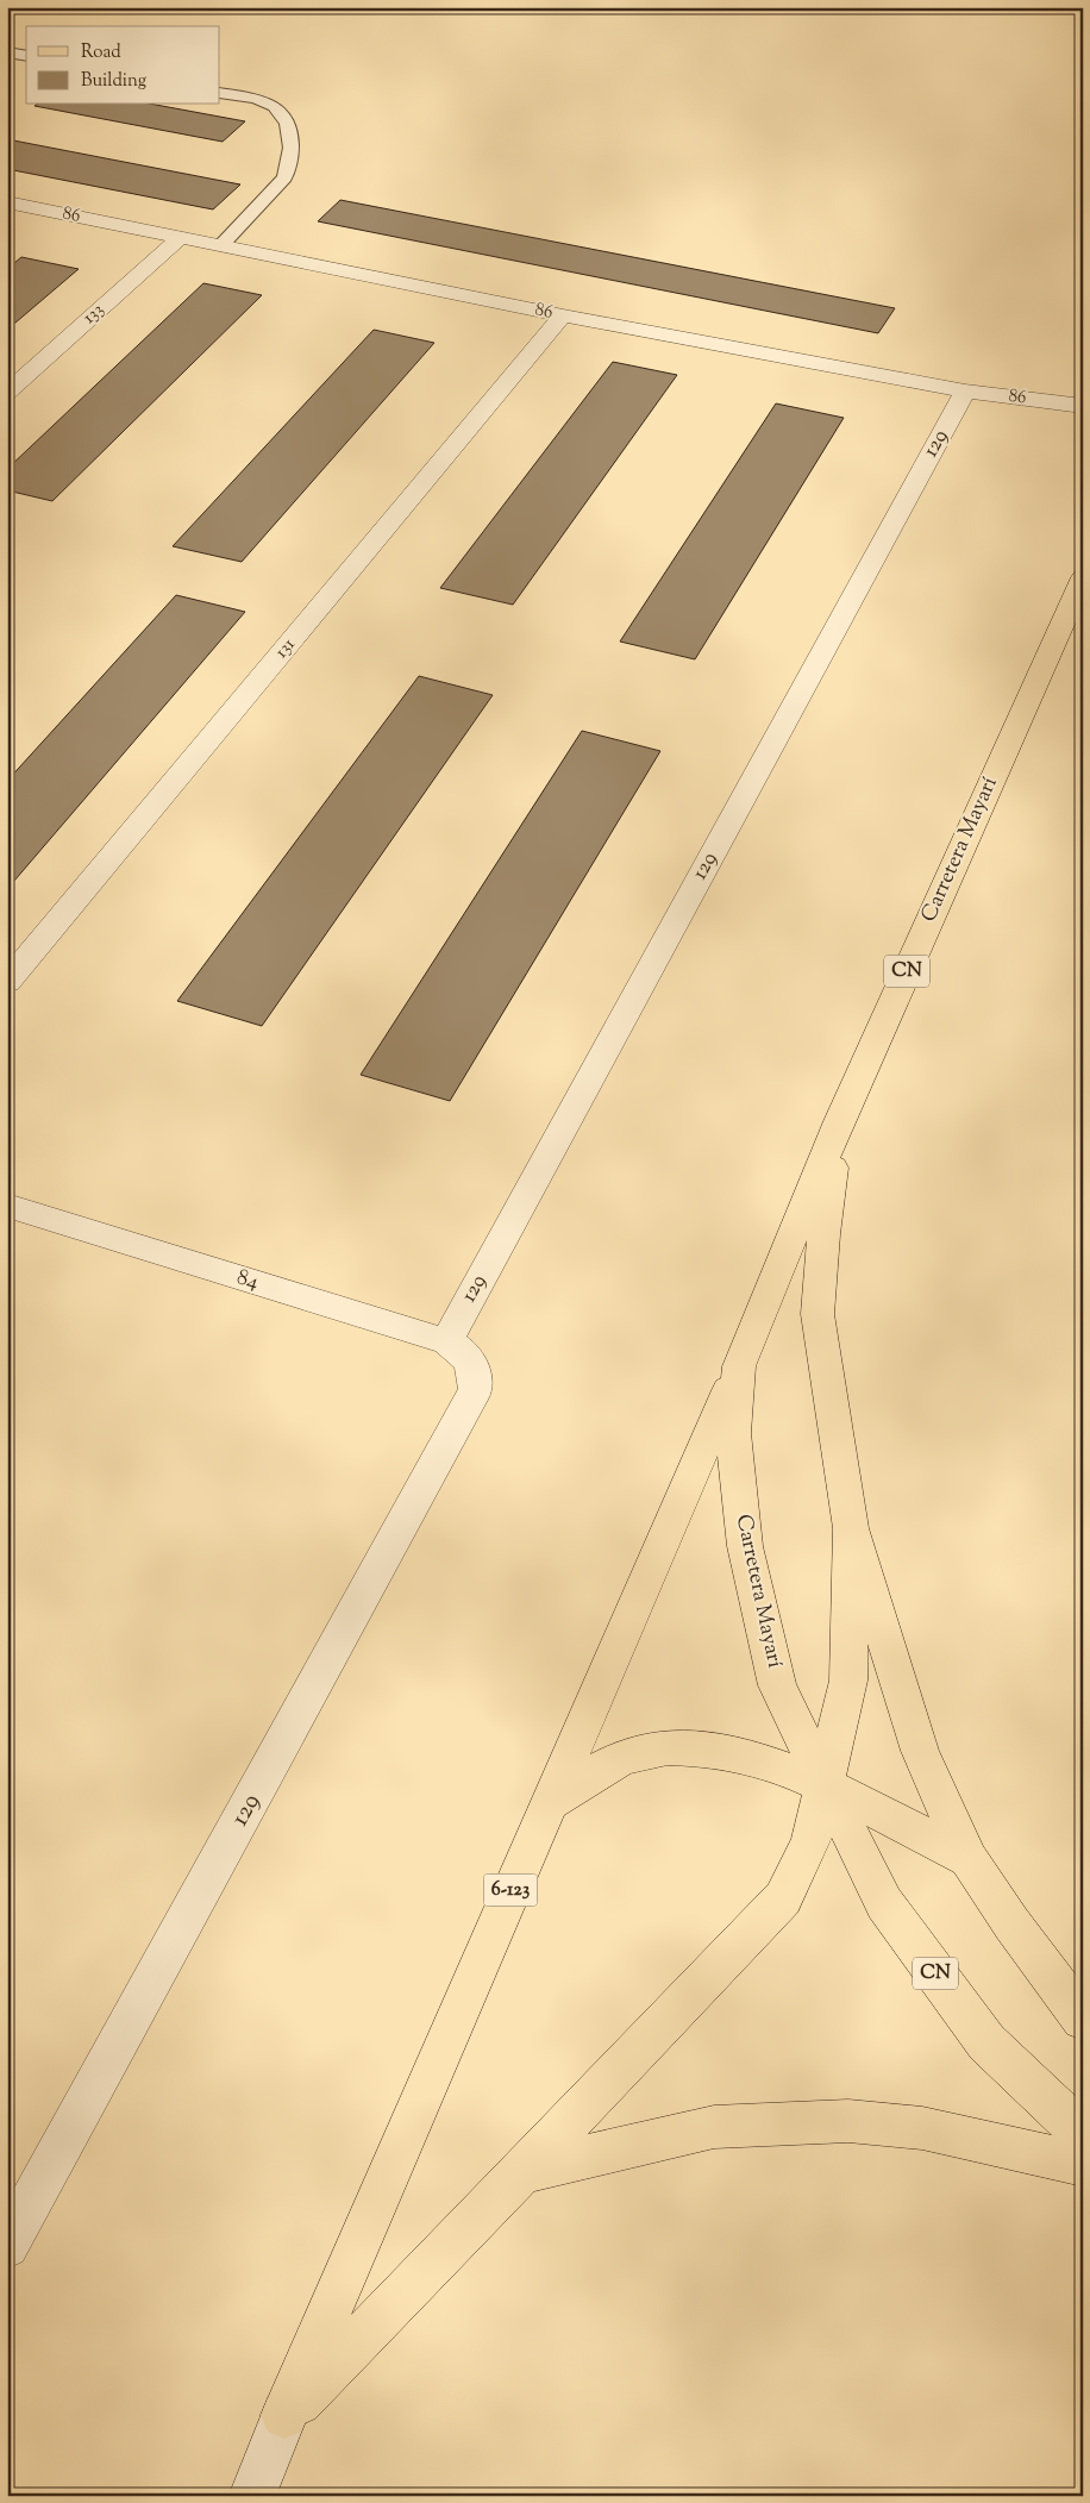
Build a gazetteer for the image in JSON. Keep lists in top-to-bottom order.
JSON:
{
  "streets": {
    "main road": ["Carretera Mayarí", "CN", "6-123"],
    "street": [
      "86",
      "133",
      "129",
      "131",
      "84"
    ]
  },
  "crossings": [
    ["86", "133"],
    ["86", "129"],
    ["86", "131"],
    ["129", "84"],
    ["Carretera Mayarí", "CN"],
    ["Carretera Mayarí", "6-123"],
    ["CN", "6-123"]
  ],
  "legend": ["Road", "Building"]
}
